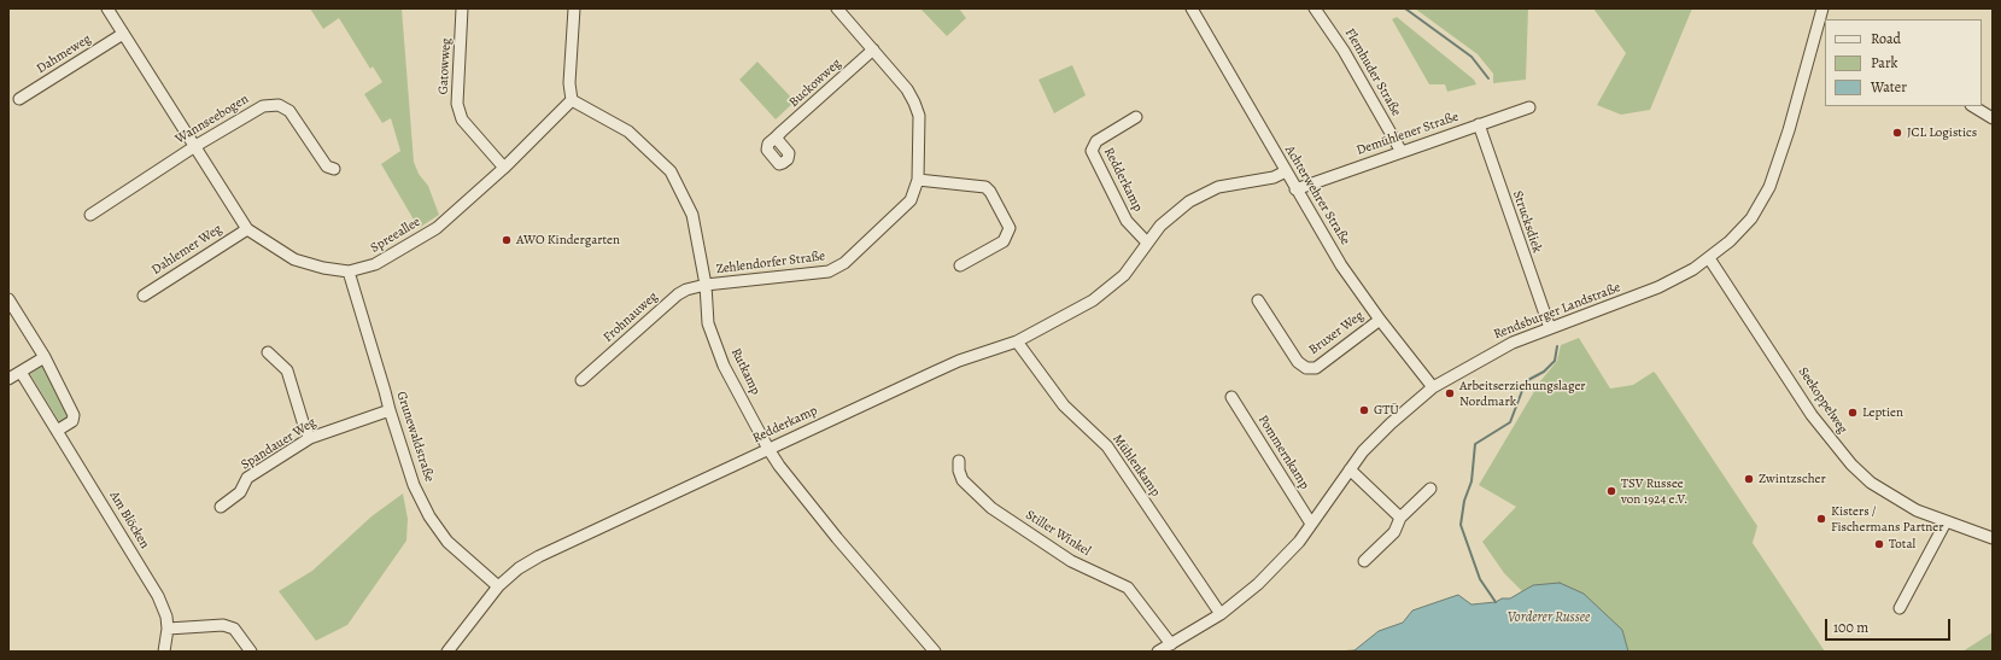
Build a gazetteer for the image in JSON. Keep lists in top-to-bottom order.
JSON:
{
  "streets": {
    "street": [
      "Dahmeweg",
      "Gatowweg",
      "Flemhuder Straße",
      "Buckowweg",
      "Wannseebogen",
      "Demühlener Straße",
      "Redderkamp",
      "Achterwehrer Straße",
      "Strucksdiek",
      "Spreeallee",
      "Dahlemer Weg",
      "Zehlendorfer Straße",
      "Rendsburger Landstraße",
      "Frohnauweg",
      "Bruxer Weg",
      "Rutkamp",
      "Seekoppelweg",
      "Grunewaldstraße",
      "Spandauer Weg",
      "Pommernkamp",
      "Mühlenkamp",
      "Am Blöcken",
      "Stiller Winkel"
    ]
  },
  "crossings": [
    ["Dahmeweg", "Spreeallee"],
    ["Gatowweg", "Spreeallee"],
    ["Flemhuder Straße", "Demühlener Straße"],
    ["Buckowweg", "Zehlendorfer Straße"],
    ["Wannseebogen", "Spreeallee"],
    ["Demühlener Straße", "Achterwehrer Straße"],
    ["Demühlener Straße", "Strucksdiek"],
    ["Redderkamp", "Achterwehrer Straße"],
    ["Redderkamp", "Rutkamp"],
    ["Redderkamp", "Grunewaldstraße"],
    ["Redderkamp", "Mühlenkamp"],
    ["Achterwehrer Straße", "Rendsburger Landstraße"],
    ["Achterwehrer Straße", "Bruxer Weg"],
    ["Strucksdiek", "Rendsburger Landstraße"],
    ["Spreeallee", "Dahlemer Weg"],
    ["Spreeallee", "Rutkamp"],
    ["Spreeallee", "Grunewaldstraße"],
    ["Zehlendorfer Straße", "Frohnauweg"],
    ["Zehlendorfer Straße", "Rutkamp"],
    ["Rendsburger Landstraße", "Seekoppelweg"],
    ["Rendsburger Landstraße", "Pommernkamp"],
    ["Rendsburger Landstraße", "Mühlenkamp"],
    ["Rendsburger Landstraße", "Stiller Winkel"],
    ["Frohnauweg", "Rutkamp"],
    ["Grunewaldstraße", "Spandauer Weg"]
  ],
  "water": ["Vorderer Russee"],
  "places": [
    "JCL Logistics",
    "AWO Kindergarten",
    "Arbeitserziehungslager Nordmark",
    "GTÜ",
    "Leptien",
    "Zwintzscher",
    "TSV Russee von 1924 e.V.",
    "Kisters / Fischermans Partner",
    "Total"
  ],
  "legend": ["Road", "Park", "Water"],
  "scale_bar": "100 m"
}
